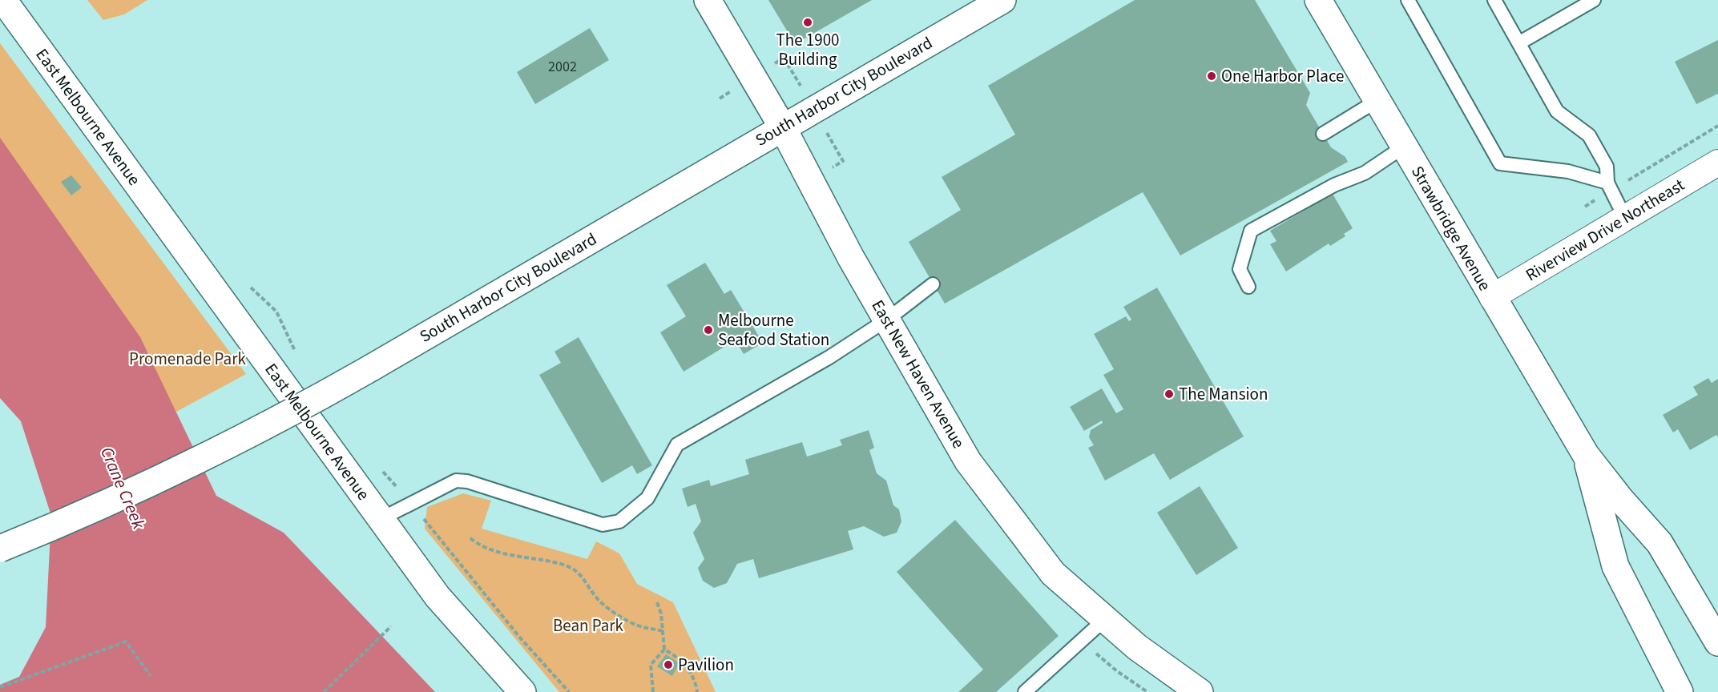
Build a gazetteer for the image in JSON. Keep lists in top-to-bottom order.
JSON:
{
  "streets": {
    "main road": [
      "South Harbor City Boulevard",
      "East Melbourne Avenue",
      "Strawbridge Avenue",
      "East New Haven Avenue"
    ],
    "street": ["Riverview Drive Northeast"]
  },
  "crossings": [
    ["South Harbor City Boulevard", "East New Haven Avenue"],
    ["Strawbridge Avenue", "Riverview Drive Northeast"]
  ],
  "water": ["Crane Creek"],
  "parks": ["Promenade Park", "Bean Park"],
  "places": [
    "The 1900 Building",
    "One Harbor Place",
    "Melbourne Seafood Station",
    "The Mansion",
    "Pavilion"
  ],
  "house_numbers": ["2002"]
}
